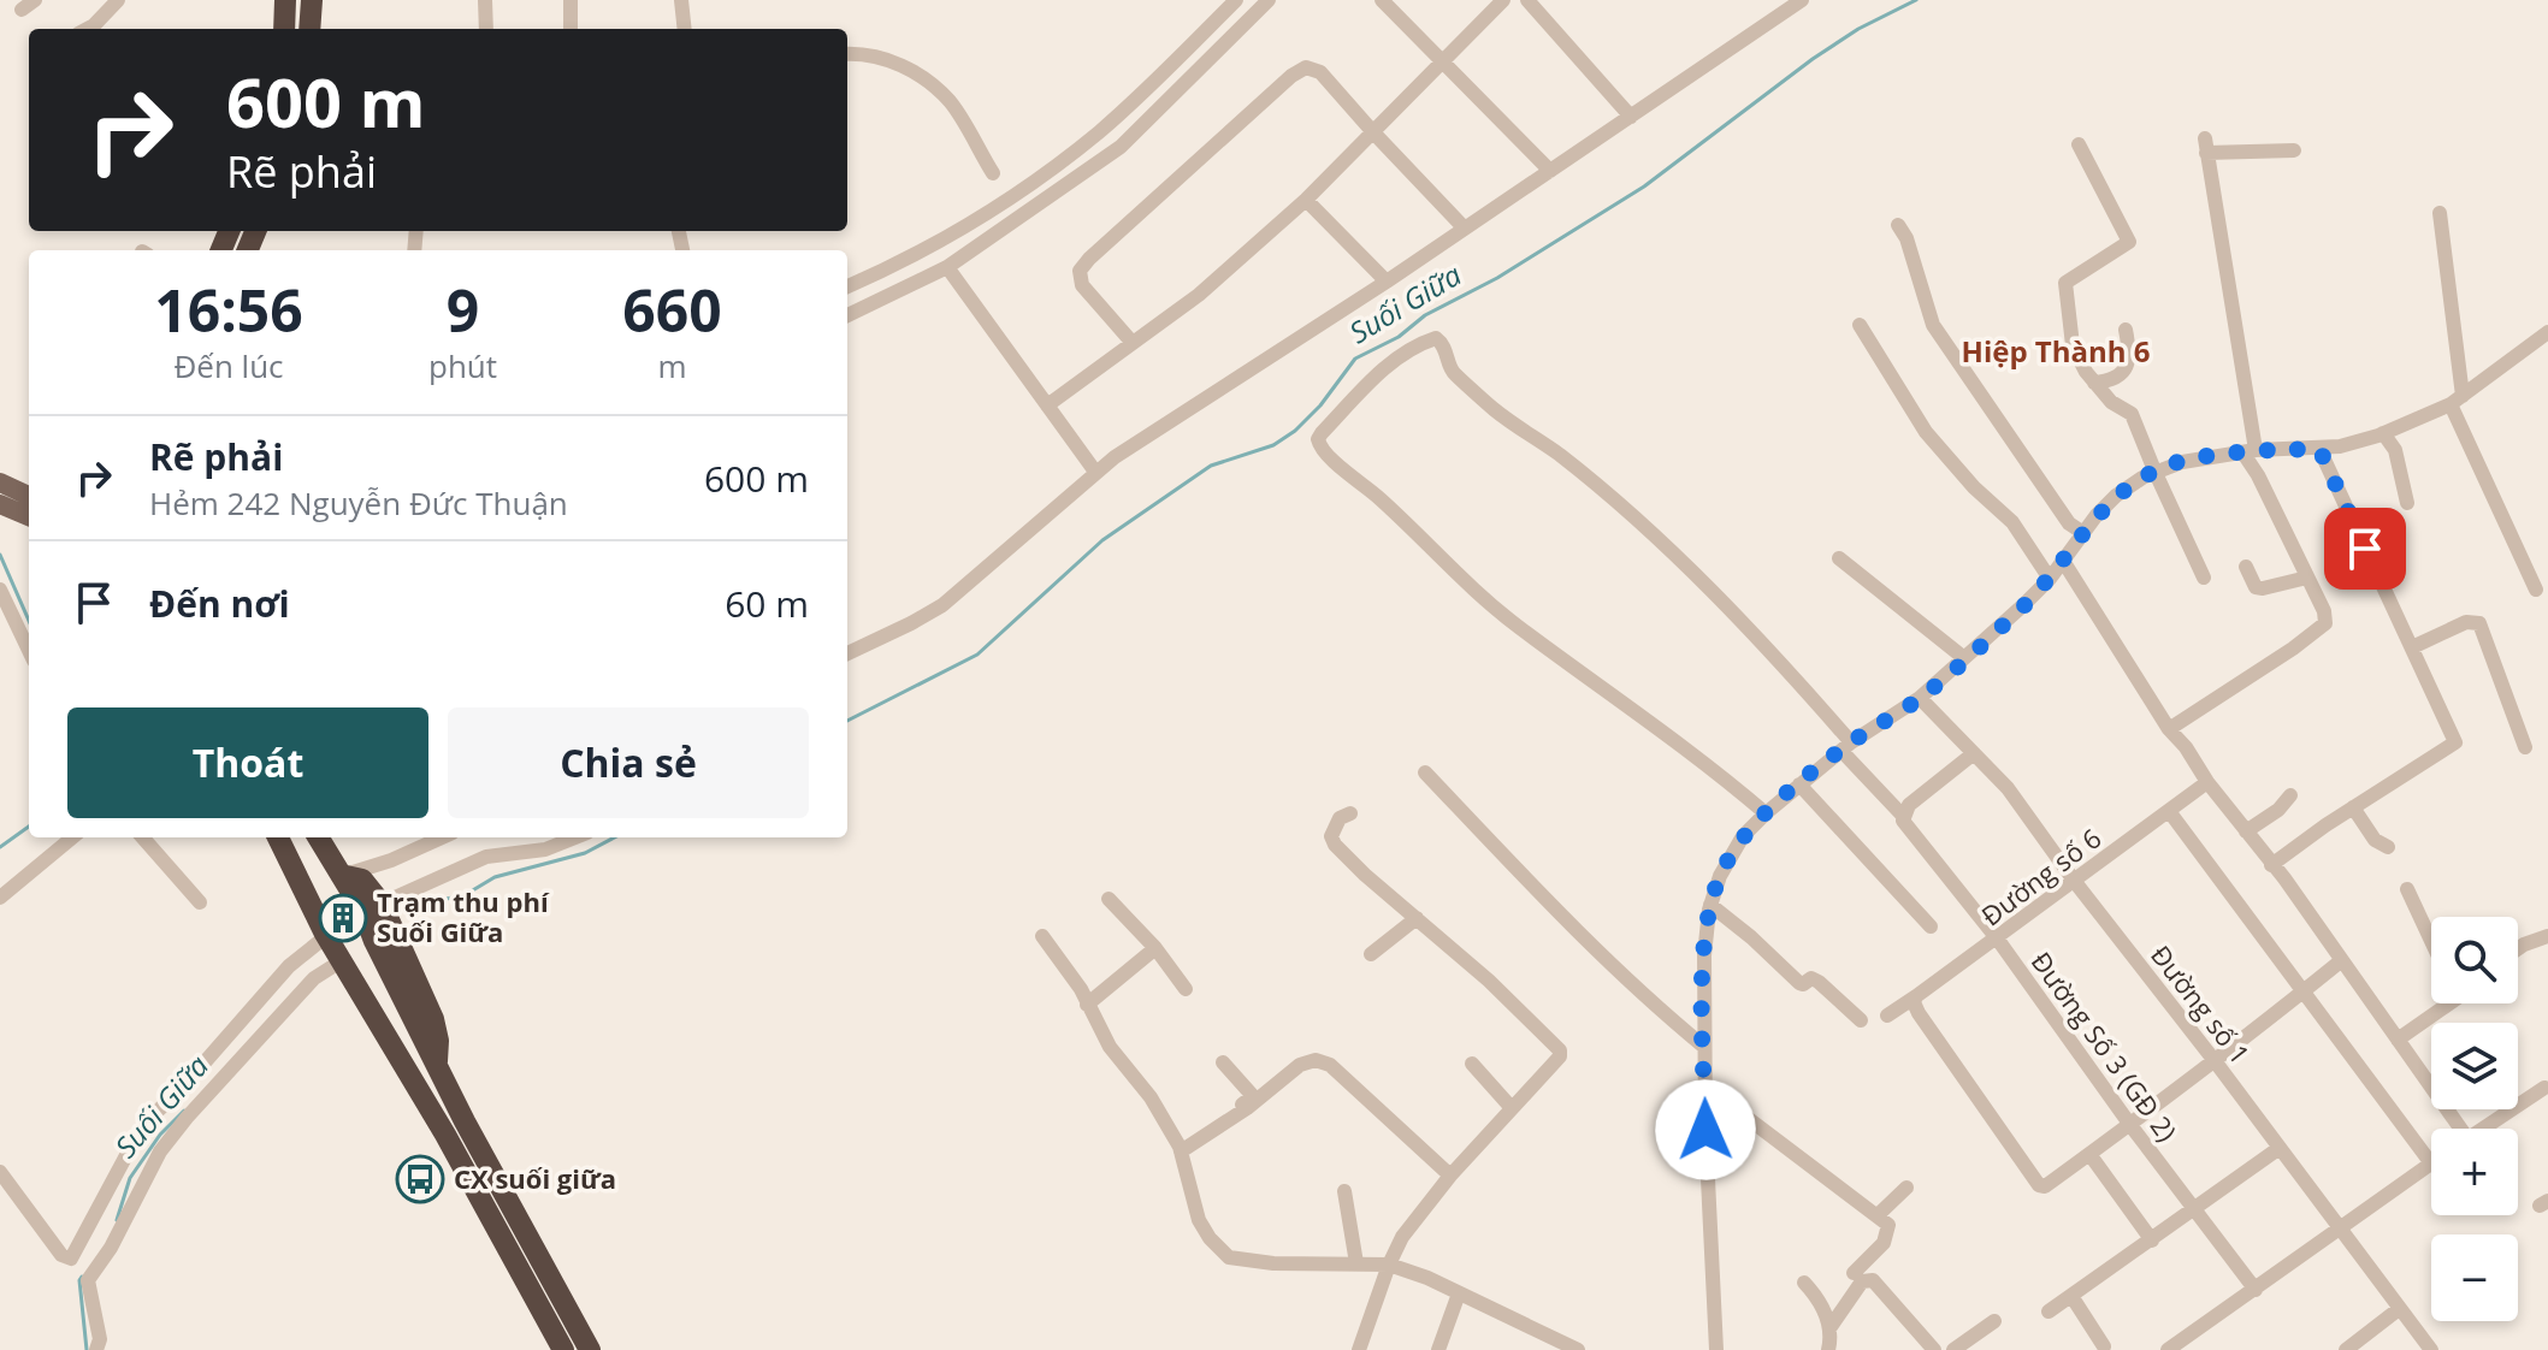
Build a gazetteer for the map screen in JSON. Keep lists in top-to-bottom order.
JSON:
{
  "streets": {
    "street": ["Đường số 6", "Đường số 1", "Đường Số 3 (GĐ 2)"]
  },
  "crossings": [
    ["Đường số 6", "Đường số 1"],
    ["Đường số 6", "Đường Số 3 (GĐ 2)"]
  ],
  "districts": ["Hiệp Thành 6"],
  "water": ["Suối Giữa"],
  "places": {
    "building": ["Trạm thu phí Suối Giữa"],
    "bus stop": ["CX suối giữa"]
  },
  "page": {
    "turn": ["600 m", "Rẽ phải"],
    "eta": [
      "16:56",
      "Đến lúc",
      "9",
      "phút",
      "660",
      "m"
    ],
    "list": [
      {
        "name": "Rẽ phải",
        "note": "Hẻm 242 Nguyễn Đức Thuận",
        "value": "600 m"
      },
      {
        "name": "Đến nơi",
        "value": "60 m"
      }
    ],
    "buttons": ["Thoát", "Chia sẻ"],
    "map_buttons": ["+", "−"]
  }
}
